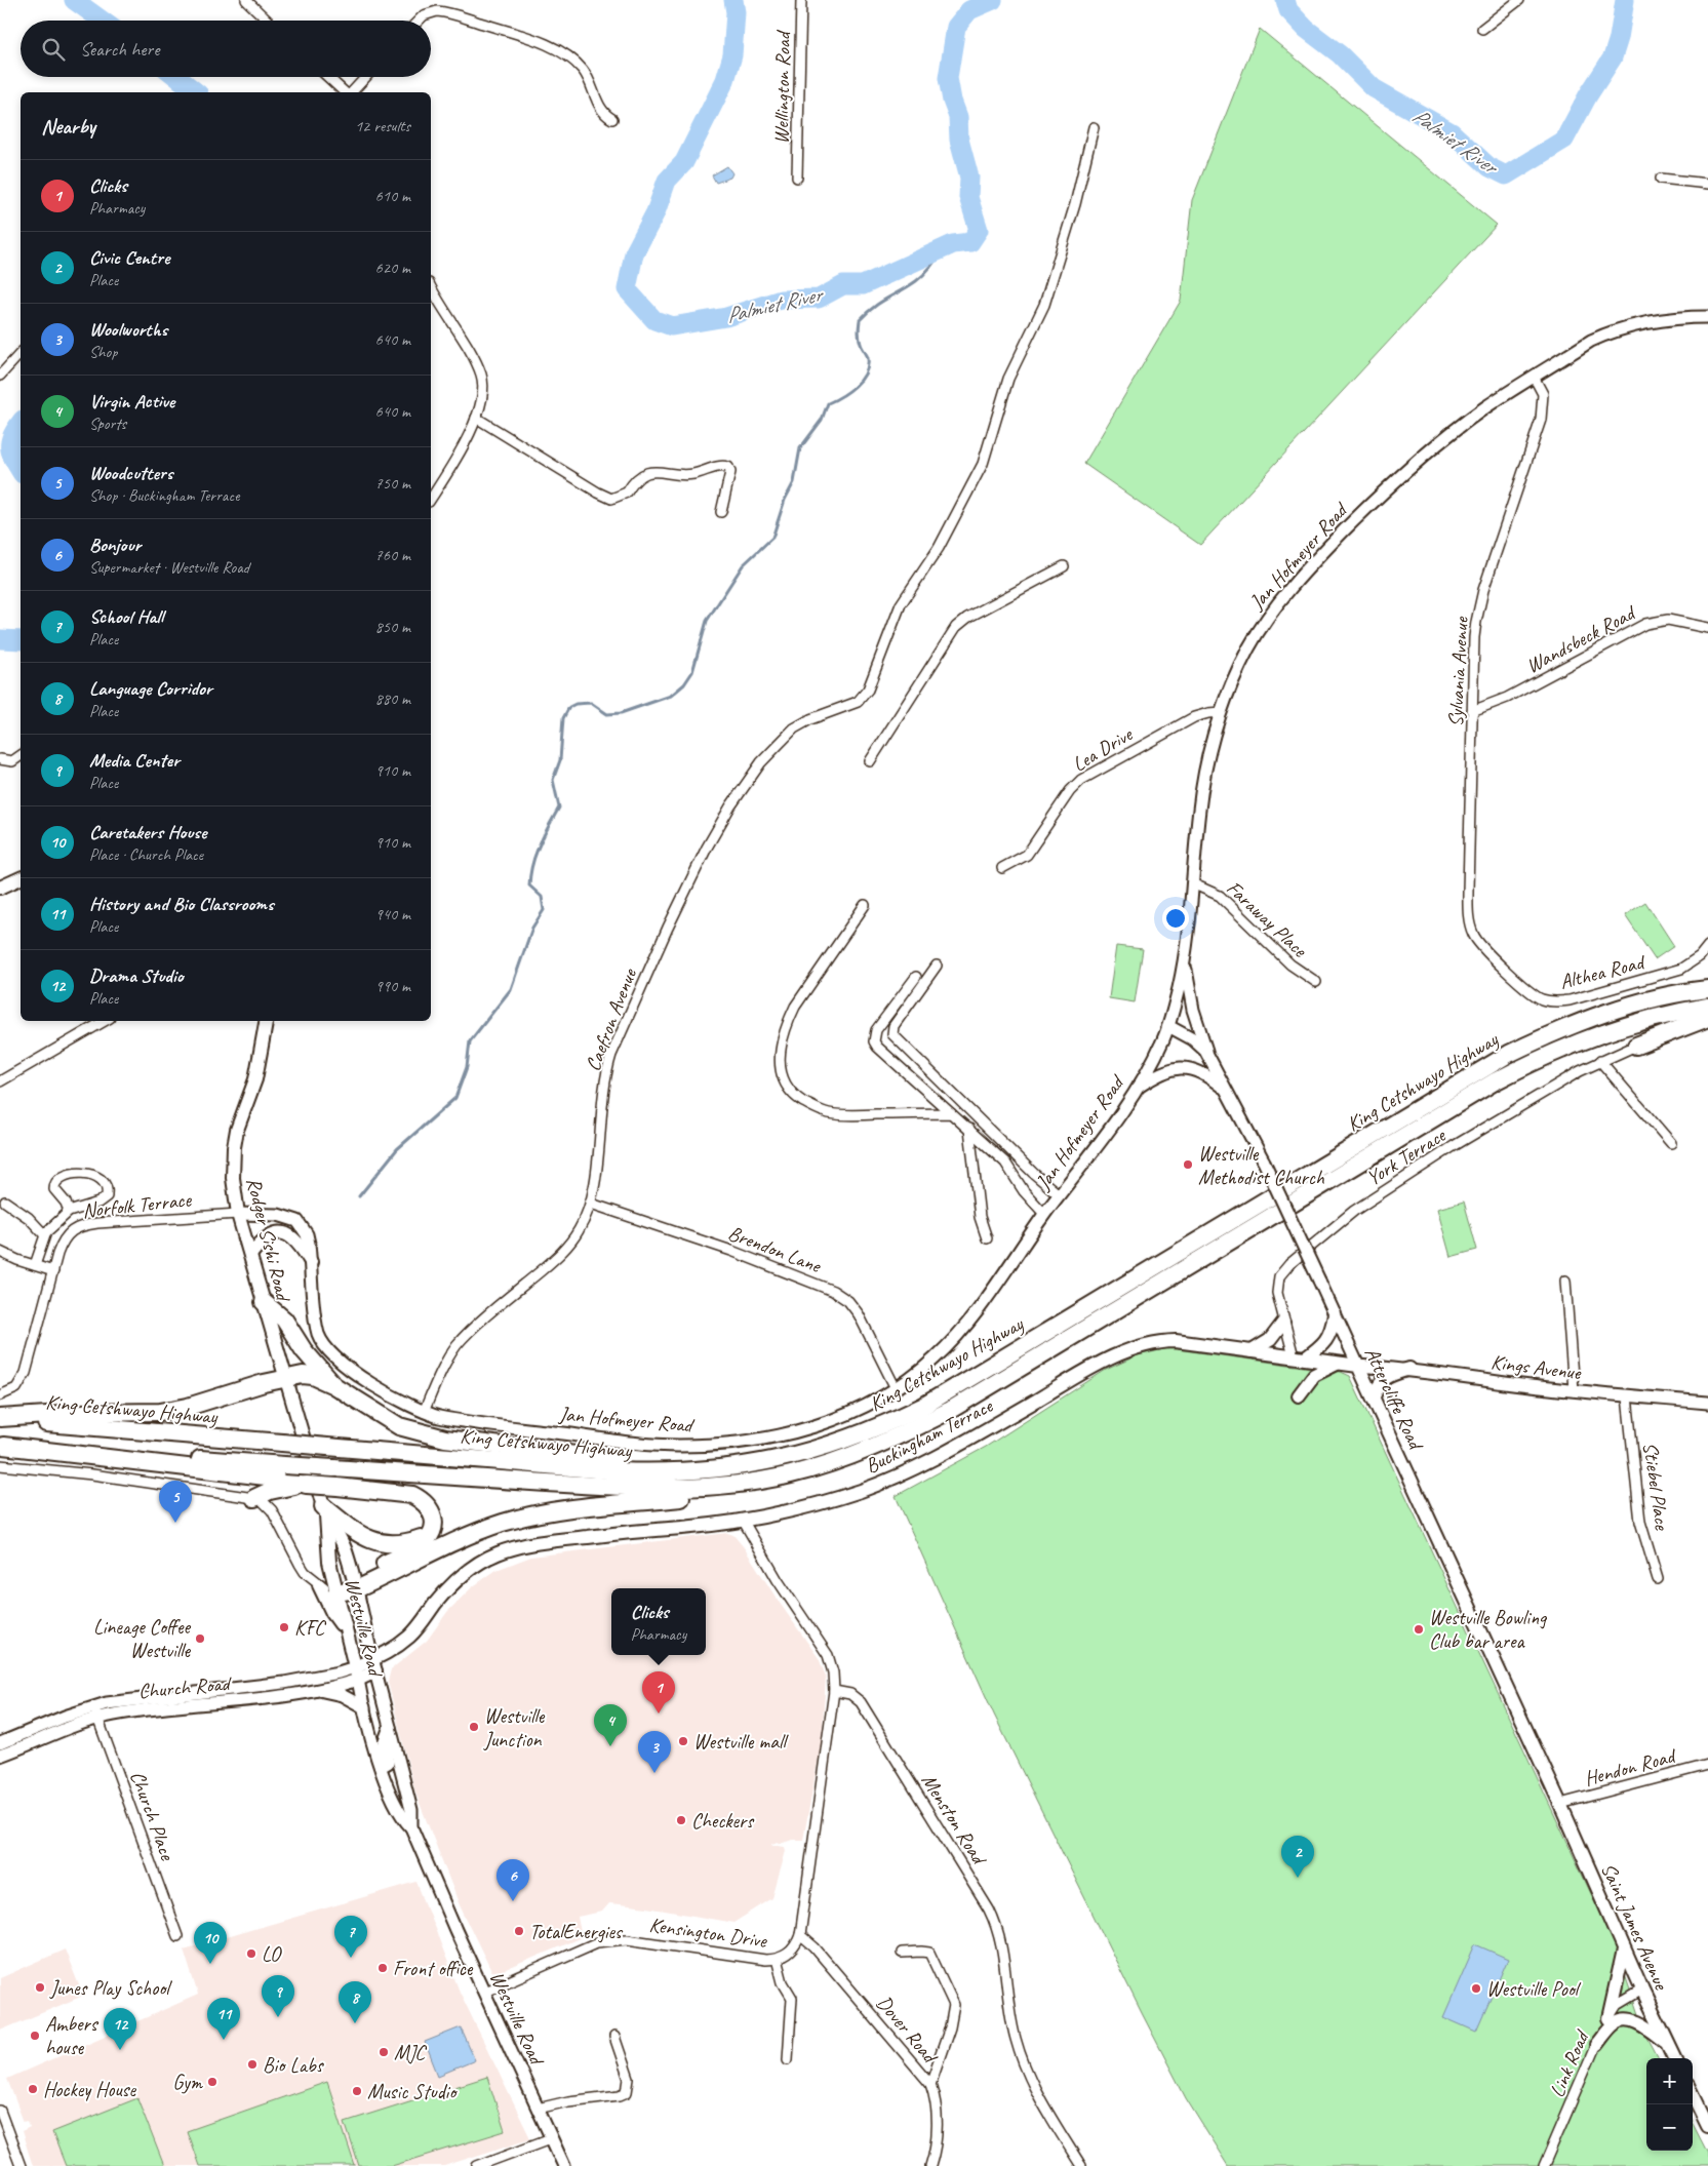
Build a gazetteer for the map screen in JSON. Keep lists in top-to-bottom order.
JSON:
{
  "streets": {
    "highway": ["King Cetshwayo Highway"],
    "main road": [
      "Rodger Sishi Road",
      "Attercliffe Road",
      "Buckingham Terrace",
      "Westville Road",
      "Church Road",
      "Saint James Avenue"
    ],
    "street": [
      "Wellington Road",
      "Jan Hofmeyer Road",
      "Wandsbeck Road",
      "Sylvania Avenue",
      "Lea Drive",
      "Faraway Place",
      "Althea Road",
      "Caefron Avenue",
      "York Terrace",
      "Norfolk Terrace",
      "Brendon Lane",
      "Kings Avenue",
      "Stiebel Place",
      "Hendon Road",
      "Church Place",
      "Menston Road",
      "Kensington Drive",
      "Dover Road",
      "Link Road"
    ]
  },
  "crossings": [
    ["Jan Hofmeyer Road", "Sylvania Avenue"],
    ["Jan Hofmeyer Road", "Lea Drive"],
    ["Jan Hofmeyer Road", "Faraway Place"],
    ["Jan Hofmeyer Road", "Caefron Avenue"],
    ["Jan Hofmeyer Road", "Norfolk Terrace"],
    ["Jan Hofmeyer Road", "Rodger Sishi Road"],
    ["Jan Hofmeyer Road", "Brendon Lane"],
    ["Jan Hofmeyer Road", "Attercliffe Road"],
    ["Wandsbeck Road", "Sylvania Avenue"],
    ["Sylvania Avenue", "Althea Road"],
    ["Caefron Avenue", "Brendon Lane"],
    ["York Terrace", "Buckingham Terrace"],
    ["Norfolk Terrace", "Rodger Sishi Road"],
    ["Rodger Sishi Road", "Westville Road"],
    ["Kings Avenue", "Attercliffe Road"],
    ["Kings Avenue", "Buckingham Terrace"],
    ["Kings Avenue", "Stiebel Place"],
    ["Attercliffe Road", "Buckingham Terrace"],
    ["Attercliffe Road", "Hendon Road"],
    ["Attercliffe Road", "Saint James Avenue"],
    ["Buckingham Terrace", "Westville Road"],
    ["Buckingham Terrace", "Church Road"],
    ["Westville Road", "Church Road"],
    ["Westville Road", "Kensington Drive"],
    ["Church Road", "Church Place"],
    ["Hendon Road", "Saint James Avenue"],
    ["Saint James Avenue", "Link Road"],
    ["Kensington Drive", "Dover Road"]
  ],
  "water": ["Palmiet River"],
  "places": [
    "Westville Methodist Church",
    "KFC",
    "Westville Bowling Club bar area",
    "Lineage Coffee Westville",
    "Westville Junction",
    "Westville mall",
    "Checkers",
    "TotalEnergies",
    "LO",
    "Front office",
    "Junes Play School",
    "Westville Pool",
    "Ambers house",
    "MJC",
    "Bio Labs",
    "Gym",
    "Hockey House",
    "Music Studio"
  ],
  "page": {
    "search": "Search here",
    "heading": ["Nearby", "12 results"],
    "list": [
      {
        "mark": "1",
        "name": "Clicks",
        "note": "Pharmacy",
        "value": "610 m"
      },
      {
        "mark": "2",
        "name": "Civic Centre",
        "note": "Place",
        "value": "620 m"
      },
      {
        "mark": "3",
        "name": "Woolworths",
        "note": "Shop",
        "value": "640 m"
      },
      {
        "mark": "4",
        "name": "Virgin Active",
        "note": "Sports",
        "value": "640 m"
      },
      {
        "mark": "5",
        "name": "Woodcutters",
        "note": "Shop · Buckingham Terrace",
        "value": "750 m"
      },
      {
        "mark": "6",
        "name": "Bonjour",
        "note": "Supermarket · Westville Road",
        "value": "760 m"
      },
      {
        "mark": "7",
        "name": "School Hall",
        "note": "Place",
        "value": "850 m"
      },
      {
        "mark": "8",
        "name": "Language Corridor",
        "note": "Place",
        "value": "880 m"
      },
      {
        "mark": "9",
        "name": "Media Center",
        "note": "Place",
        "value": "910 m"
      },
      {
        "mark": "10",
        "name": "Caretakers House",
        "note": "Place · Church Place",
        "value": "910 m"
      },
      {
        "mark": "11",
        "name": "History and Bio Classrooms",
        "note": "Place",
        "value": "940 m"
      },
      {
        "mark": "12",
        "name": "Drama Studio",
        "note": "Place",
        "value": "990 m"
      }
    ],
    "pins": [
      "5",
      "1",
      "4",
      "3",
      "2",
      "6",
      "7",
      "10",
      "9",
      "8",
      "11",
      "12"
    ],
    "popup": ["Clicks", "Pharmacy"],
    "map_buttons": ["+", "−"]
  }
}
